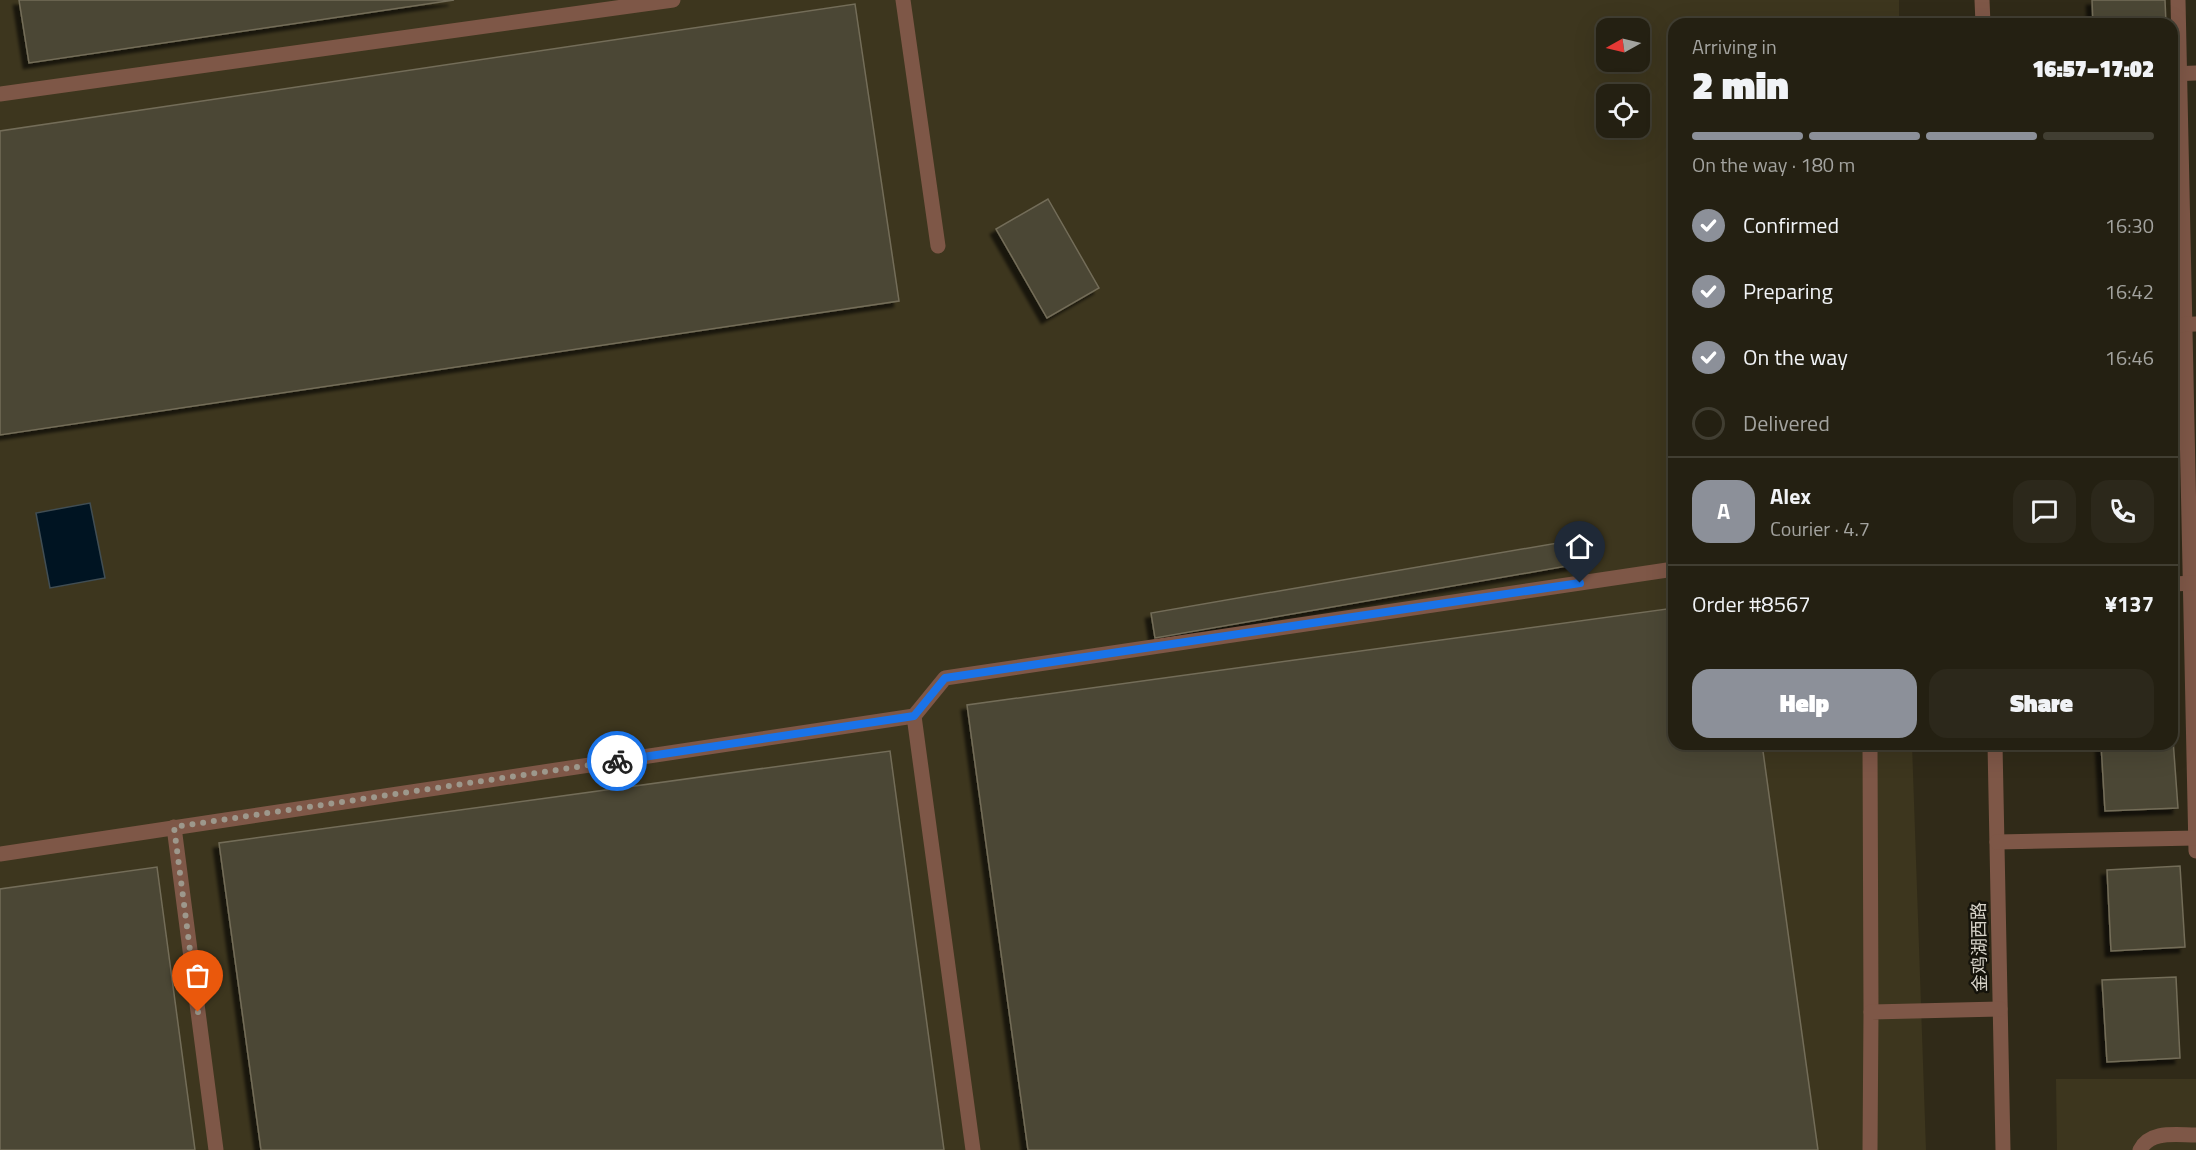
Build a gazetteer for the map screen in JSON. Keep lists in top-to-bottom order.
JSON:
{
  "streets": {
    "street": ["金鸡湖西路"]
  },
  "north": "left",
  "page": {
    "heading": ["2 min", "Arriving in", "16:57–17:02"],
    "panel": [
      "Alex",
      "Courier · 4.7",
      "Order #8567",
      "¥137"
    ],
    "bar": "On the way · 180 m",
    "list": [
      ["Confirmed", "16:30"],
      ["Preparing", "16:42"],
      ["On the way", "16:46"],
      "Delivered"
    ],
    "round": "A",
    "buttons": ["Help", "Share"]
  }
}
